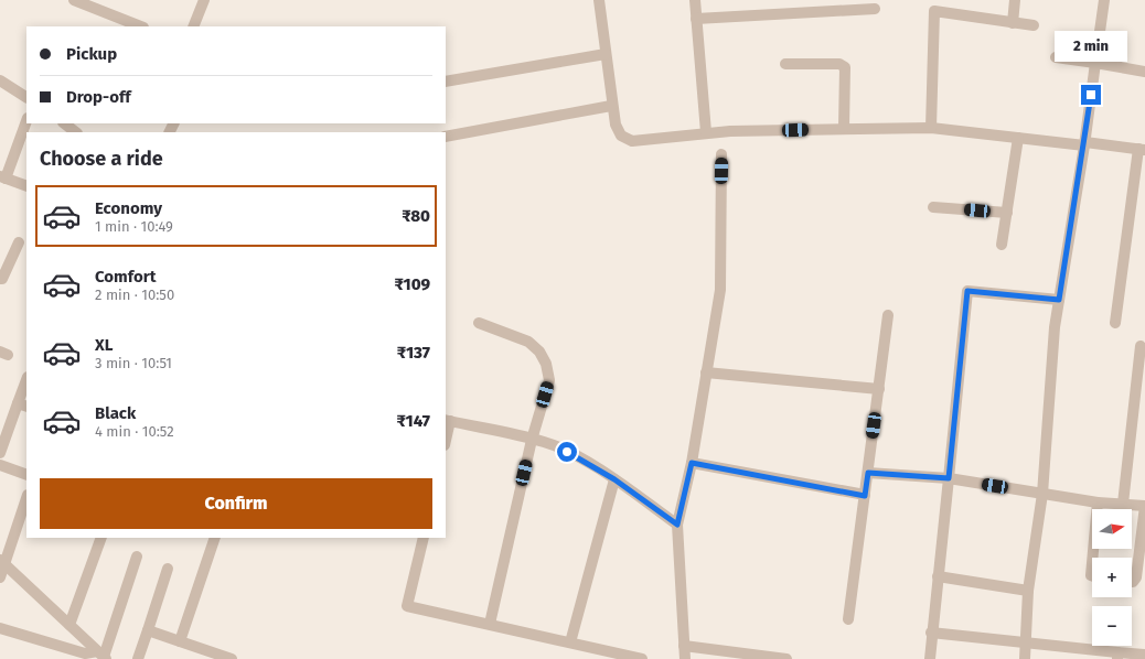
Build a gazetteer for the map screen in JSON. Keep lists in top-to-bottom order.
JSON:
{
  "north": "right",
  "page": {
    "banner": ["Pickup", "Drop-off"],
    "bubble": "2 min",
    "heading": "Choose a ride",
    "list": [
      {
        "name": "Economy",
        "note": "1 min · 10:49",
        "value": "₹80"
      },
      {
        "name": "Comfort",
        "note": "2 min · 10:50",
        "value": "₹109"
      },
      {
        "name": "XL",
        "note": "3 min · 10:51",
        "value": "₹137"
      },
      {
        "name": "Black",
        "note": "4 min · 10:52",
        "value": "₹147"
      }
    ],
    "buttons": "Confirm",
    "map_buttons": ["+", "−"]
  }
}
